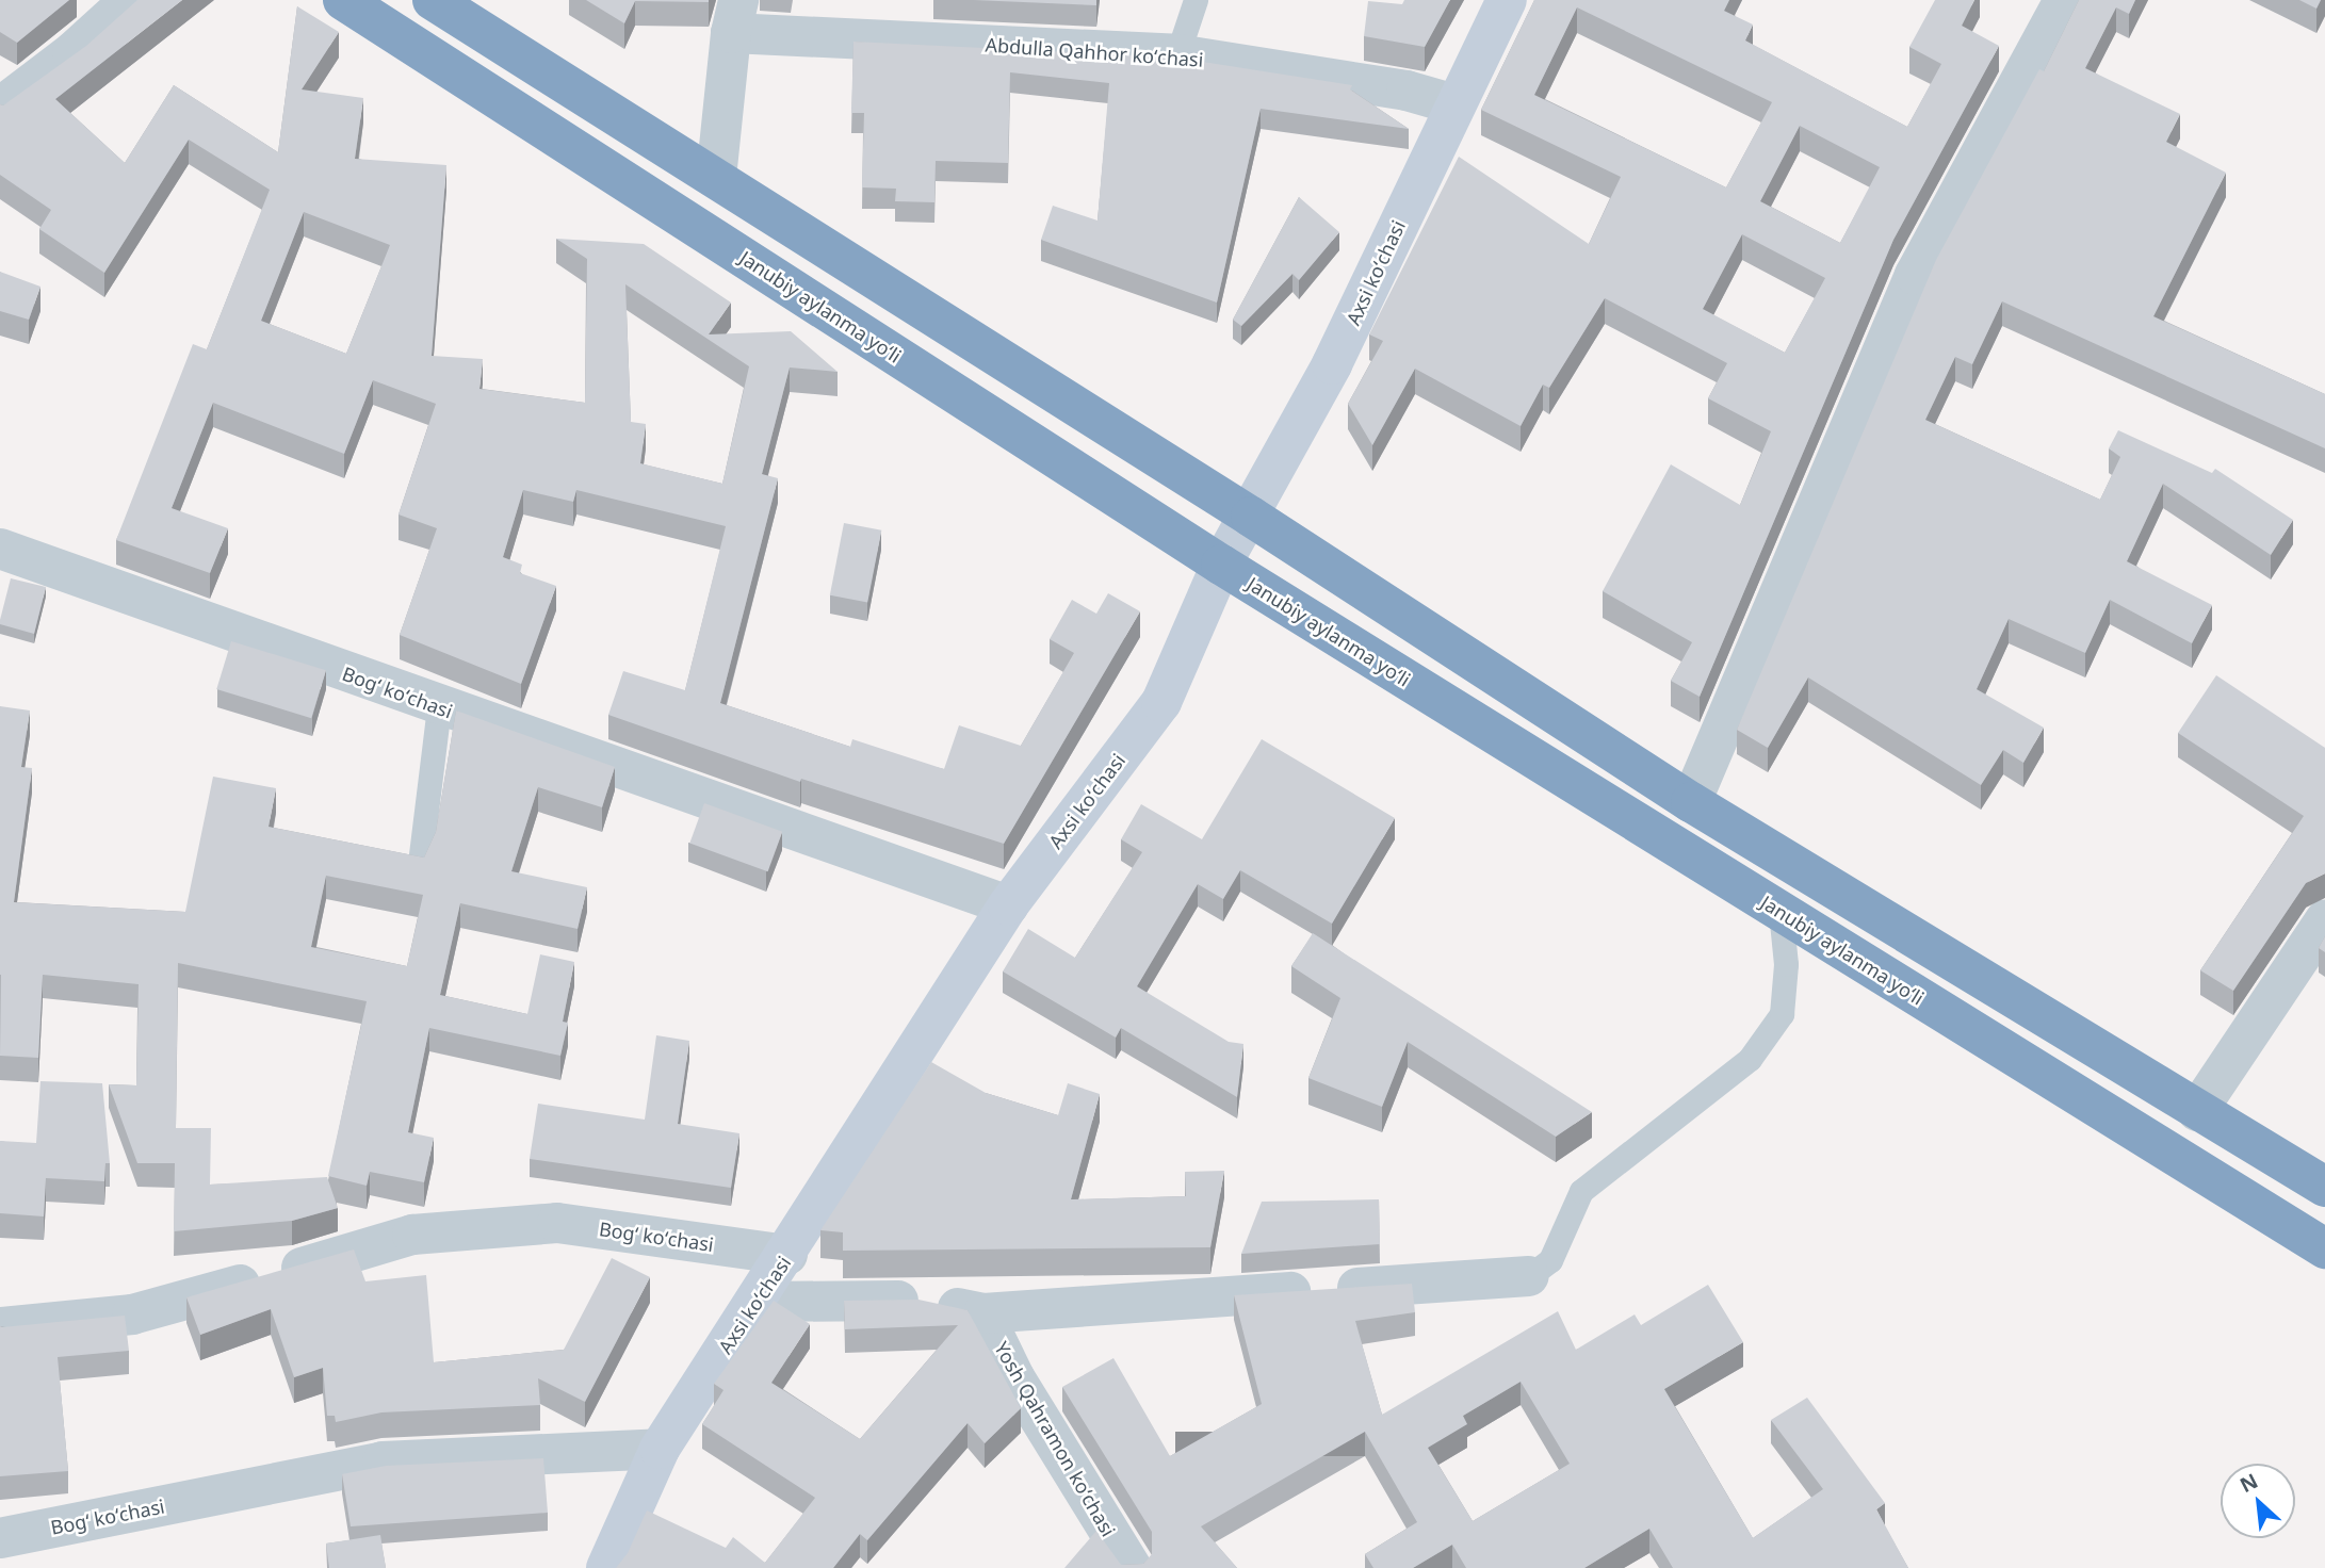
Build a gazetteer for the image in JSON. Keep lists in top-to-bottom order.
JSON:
{
  "streets": {
    "highway": ["Janubiy aylanma yoʻli"],
    "street": [
      "Abdulla Qahhor koʻchasi",
      "Axsi koʻchasi",
      "Bogʻ koʻchasi",
      "Yosh Qahramon koʻchasi"
    ]
  },
  "crossings": [
    ["Abdulla Qahhor koʻchasi", "Axsi koʻchasi"],
    ["Axsi koʻchasi", "Janubiy aylanma yoʻli"],
    ["Axsi koʻchasi", "Bogʻ koʻchasi"]
  ],
  "north": "top left"
}
